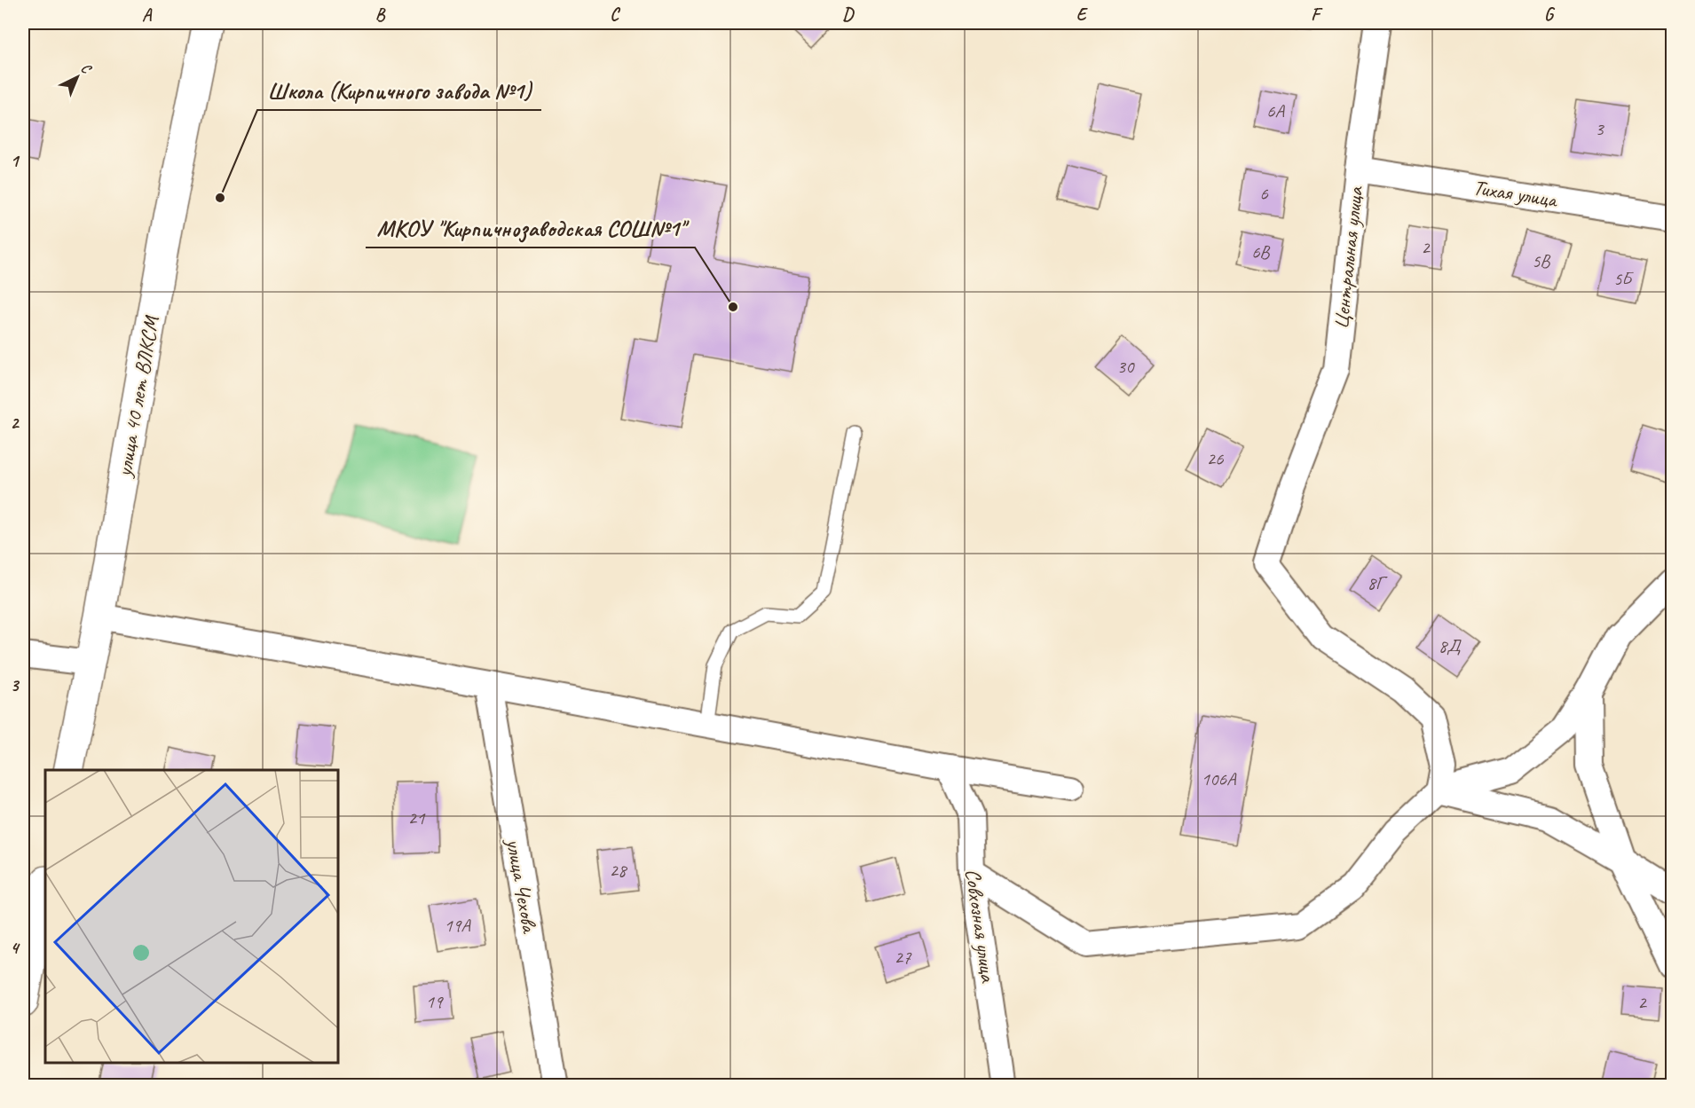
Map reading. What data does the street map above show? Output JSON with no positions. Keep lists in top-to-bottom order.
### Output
{
  "streets": {
    "street": [
      "Тихая улица",
      "Центральная улица",
      "улица 40 лет ВЛКСМ",
      "улица Чехова",
      "Совхозная улица"
    ]
  },
  "crossings": [
    ["Тихая улица", "Центральная улица"]
  ],
  "places": ["Школа (Кирпичного завода №1)", "МКОУ \"Кирпичнозаводская СОШ№1\""],
  "house_numbers": [
    "6А",
    "3",
    "6",
    "2",
    "6В",
    "5В",
    "5Б",
    "30",
    "26",
    "8Г",
    "8Д",
    "106А",
    "21",
    "28",
    "19А",
    "27",
    "19",
    "2"
  ],
  "north": "top right",
  "grid": {
    "columns": [
      "A",
      "B",
      "C",
      "D",
      "E",
      "F",
      "G"
    ],
    "rows": [
      "1",
      "2",
      "3",
      "4"
    ]
  }
}
